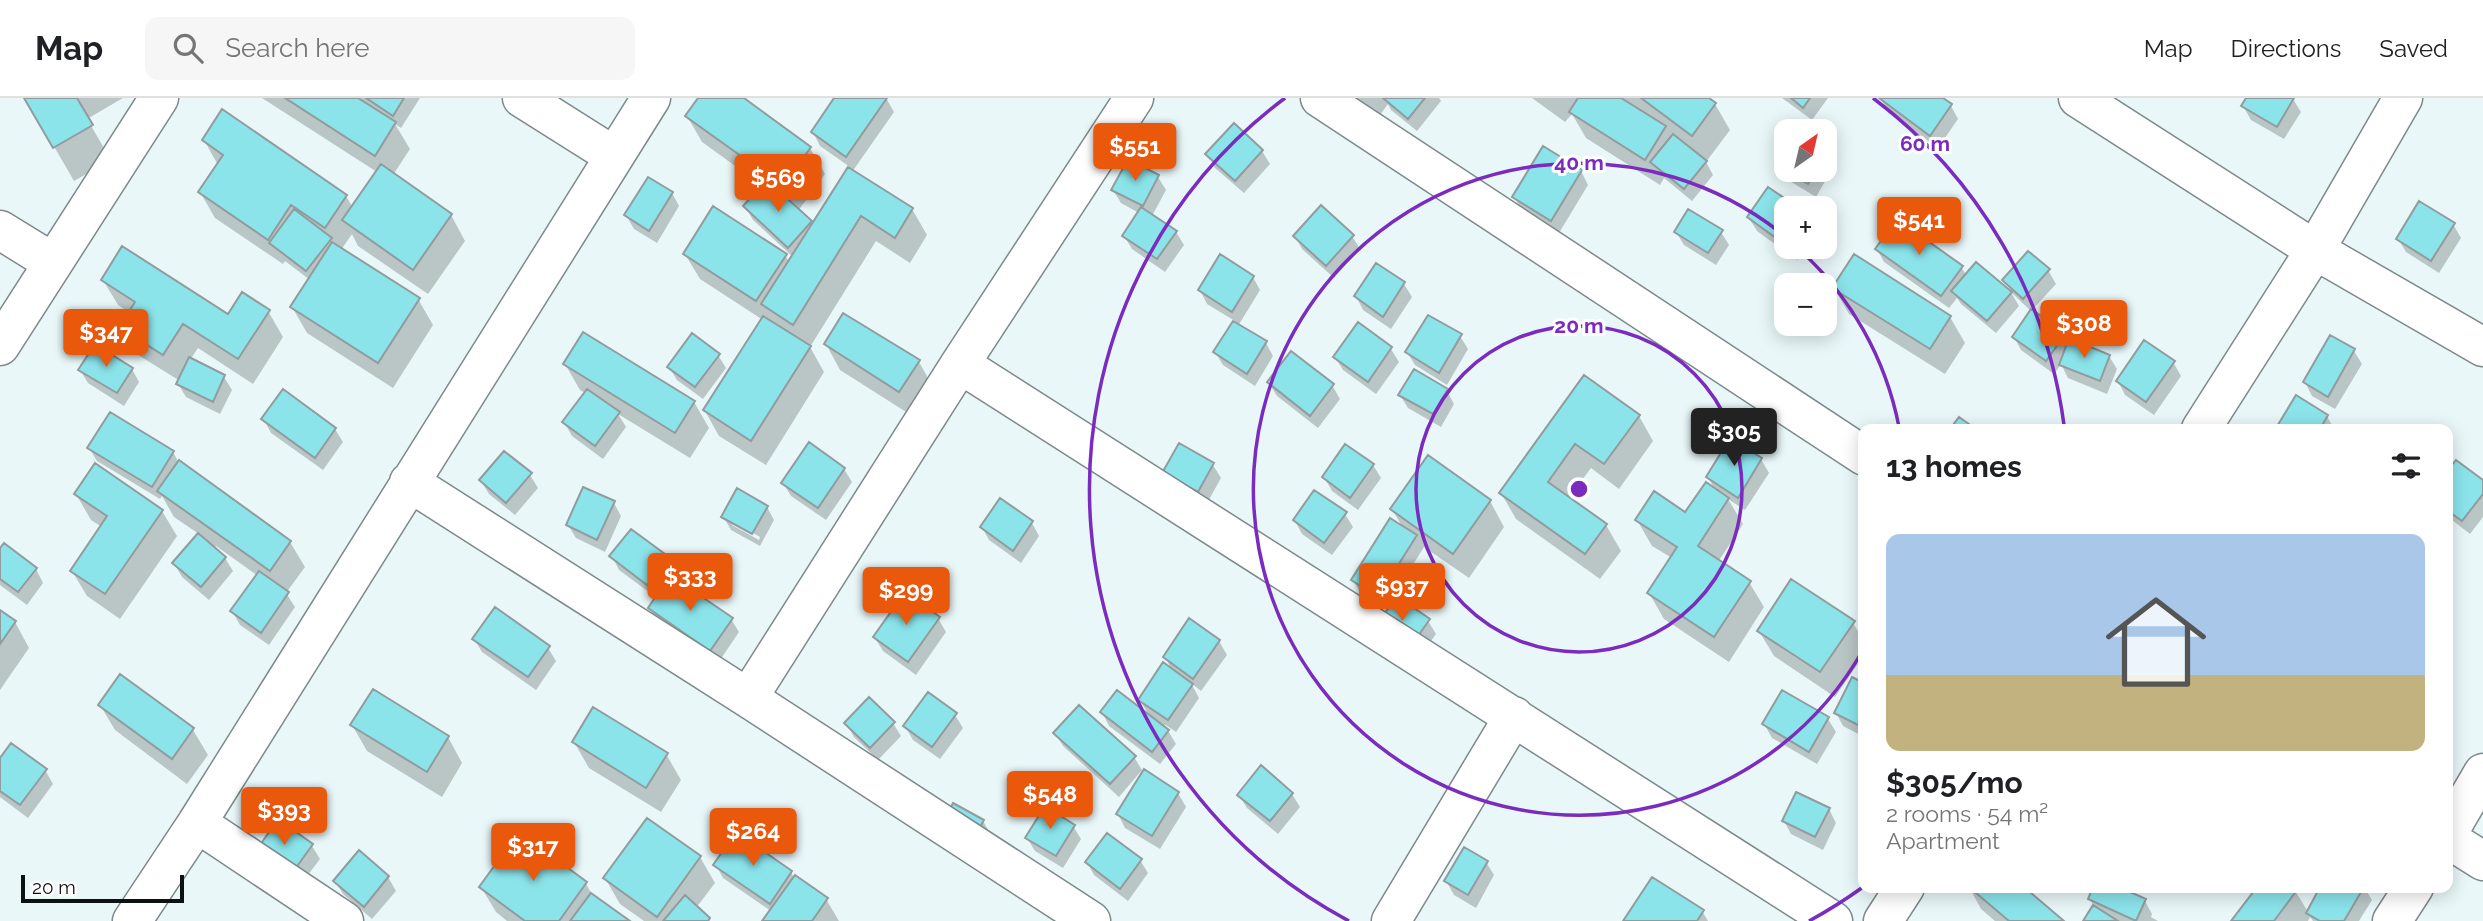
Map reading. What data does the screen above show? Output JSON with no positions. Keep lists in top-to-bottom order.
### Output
{
  "scale_bar": "20 m",
  "north": "top right",
  "page": {
    "header": "Map",
    "search": "Search here",
    "nav": ["Map", "Directions", "Saved"],
    "map_buttons": ["+", "−"],
    "price": [
      "$551",
      "$569",
      "$541",
      "$308",
      "$347",
      "$305",
      "$333",
      "$937",
      "$299",
      "$548",
      "$393",
      "$264",
      "$317"
    ],
    "heading": "13 homes",
    "list": [
      {
        "name": "$305/mo",
        "note": "2 rooms · 54 m² · Apartment"
      }
    ],
    "scale": "20 m"
  },
  "rings": ["60 m", "40 m", "20 m"]
}
